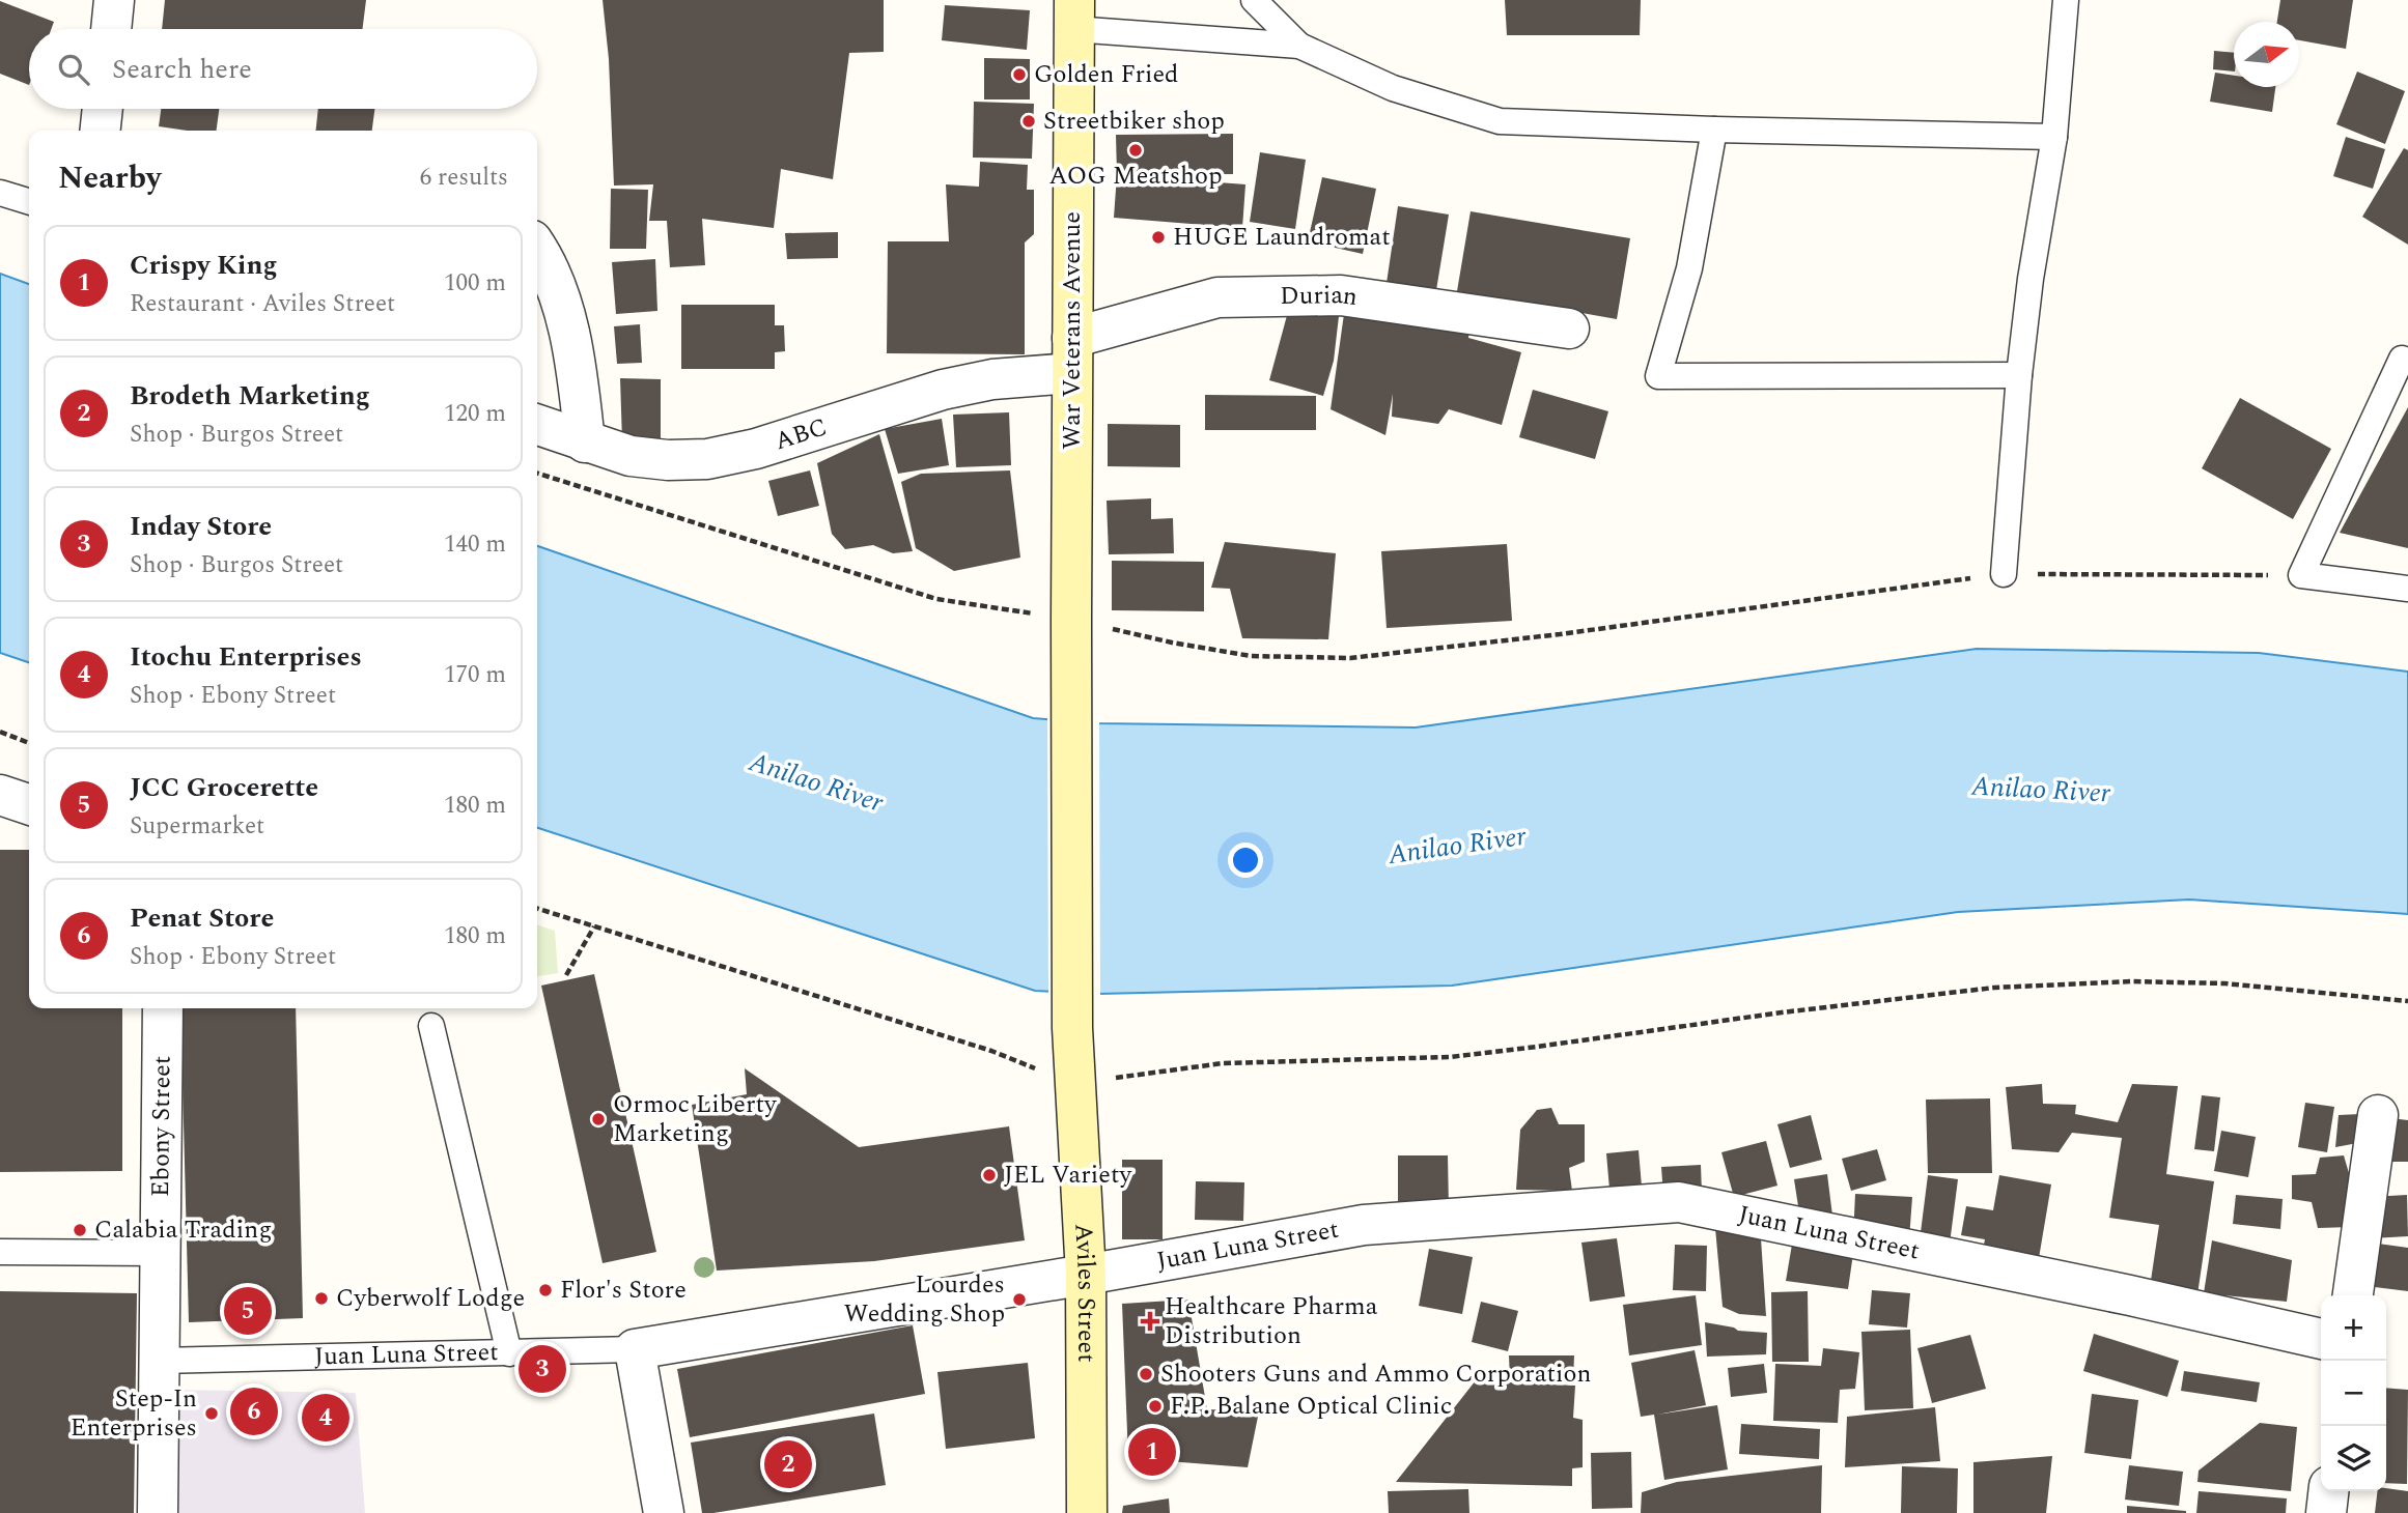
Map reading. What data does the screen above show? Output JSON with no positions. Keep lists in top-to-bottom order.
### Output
{
  "streets": {
    "main road": ["War Veterans Avenue", "Aviles Street"],
    "street": [
      "Durian",
      "ABC",
      "Ebony Street",
      "Juan Luna Street"
    ]
  },
  "crossings": [
    ["Durian", "War Veterans Avenue"],
    ["Durian", "ABC"],
    ["War Veterans Avenue", "ABC"],
    ["War Veterans Avenue", "Aviles Street"],
    ["Ebony Street", "Juan Luna Street"],
    ["Juan Luna Street", "Aviles Street"]
  ],
  "water": ["Anilao River"],
  "places": {
    "other": [
      "Golden Fried",
      "Streetbiker shop",
      "AOG Meatshop",
      "HUGE Laundromat",
      "Ormoc Liberty Marketing",
      "JEL Variety",
      "Calabia Trading",
      "Flor's Store",
      "Cyberwolf Lodge",
      "Lourdes Wedding Shop",
      "Shooters Guns and Ammo Corporation",
      "F.P. Balane Optical Clinic",
      "Step-In Enterprises"
    ],
    "health": ["Healthcare Pharma Distribution"]
  },
  "north": "right",
  "page": {
    "search": "Search here",
    "heading": ["Nearby", "6 results"],
    "list": [
      {
        "mark": "1",
        "name": "Crispy King",
        "note": "Restaurant · Aviles Street",
        "value": "100 m"
      },
      {
        "mark": "2",
        "name": "Brodeth Marketing",
        "note": "Shop · Burgos Street",
        "value": "120 m"
      },
      {
        "mark": "3",
        "name": "Inday Store",
        "note": "Shop · Burgos Street",
        "value": "140 m"
      },
      {
        "mark": "4",
        "name": "Itochu Enterprises",
        "note": "Shop · Ebony Street",
        "value": "170 m"
      },
      {
        "mark": "5",
        "name": "JCC Grocerette",
        "note": "Supermarket",
        "value": "180 m"
      },
      {
        "mark": "6",
        "name": "Penat Store",
        "note": "Shop · Ebony Street",
        "value": "180 m"
      }
    ],
    "pins": [
      "5",
      "3",
      "6",
      "4",
      "1",
      "2"
    ],
    "map_buttons": ["+", "−"]
  }
}
